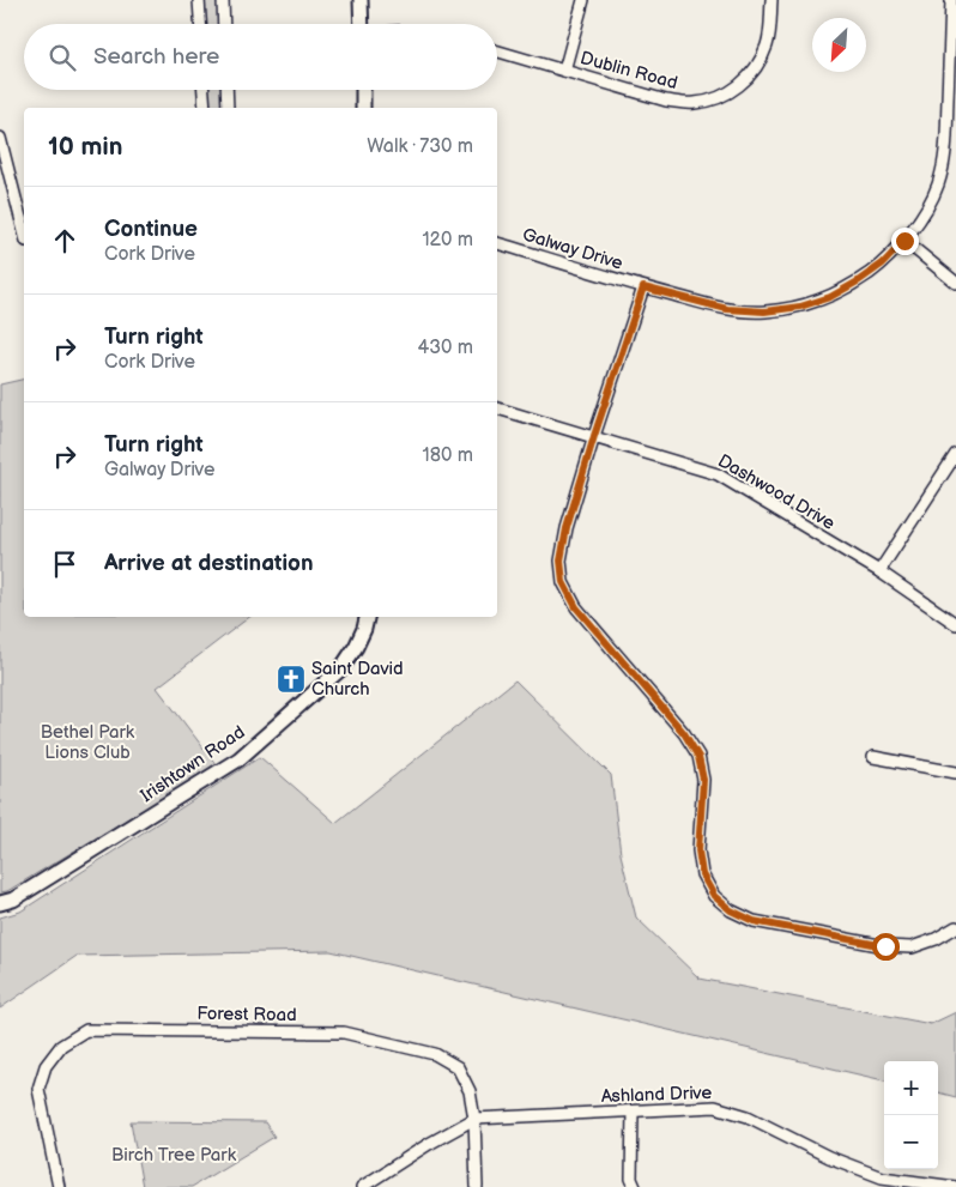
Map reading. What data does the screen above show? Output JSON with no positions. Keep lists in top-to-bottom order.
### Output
{
  "streets": {
    "street": [
      "Dublin Road",
      "Galway Drive",
      "Dashwood Drive",
      "Irishtown Road",
      "Forest Road",
      "Ashland Drive"
    ]
  },
  "crossings": [
    ["Forest Road", "Ashland Drive"]
  ],
  "parks": ["Bethel Park Lions Club", "Birch Tree Park"],
  "places": {
    "church": ["Saint David Church"]
  },
  "north": "bottom left",
  "page": {
    "search": "Search here",
    "heading": ["10 min", "Walk · 730 m"],
    "list": [
      ["Continue", "Cork Drive", "120 m"],
      ["Turn right", "Cork Drive", "430 m"],
      ["Turn right", "Galway Drive", "180 m"],
      "Arrive at destination"
    ],
    "map_buttons": ["+", "−"]
  }
}
